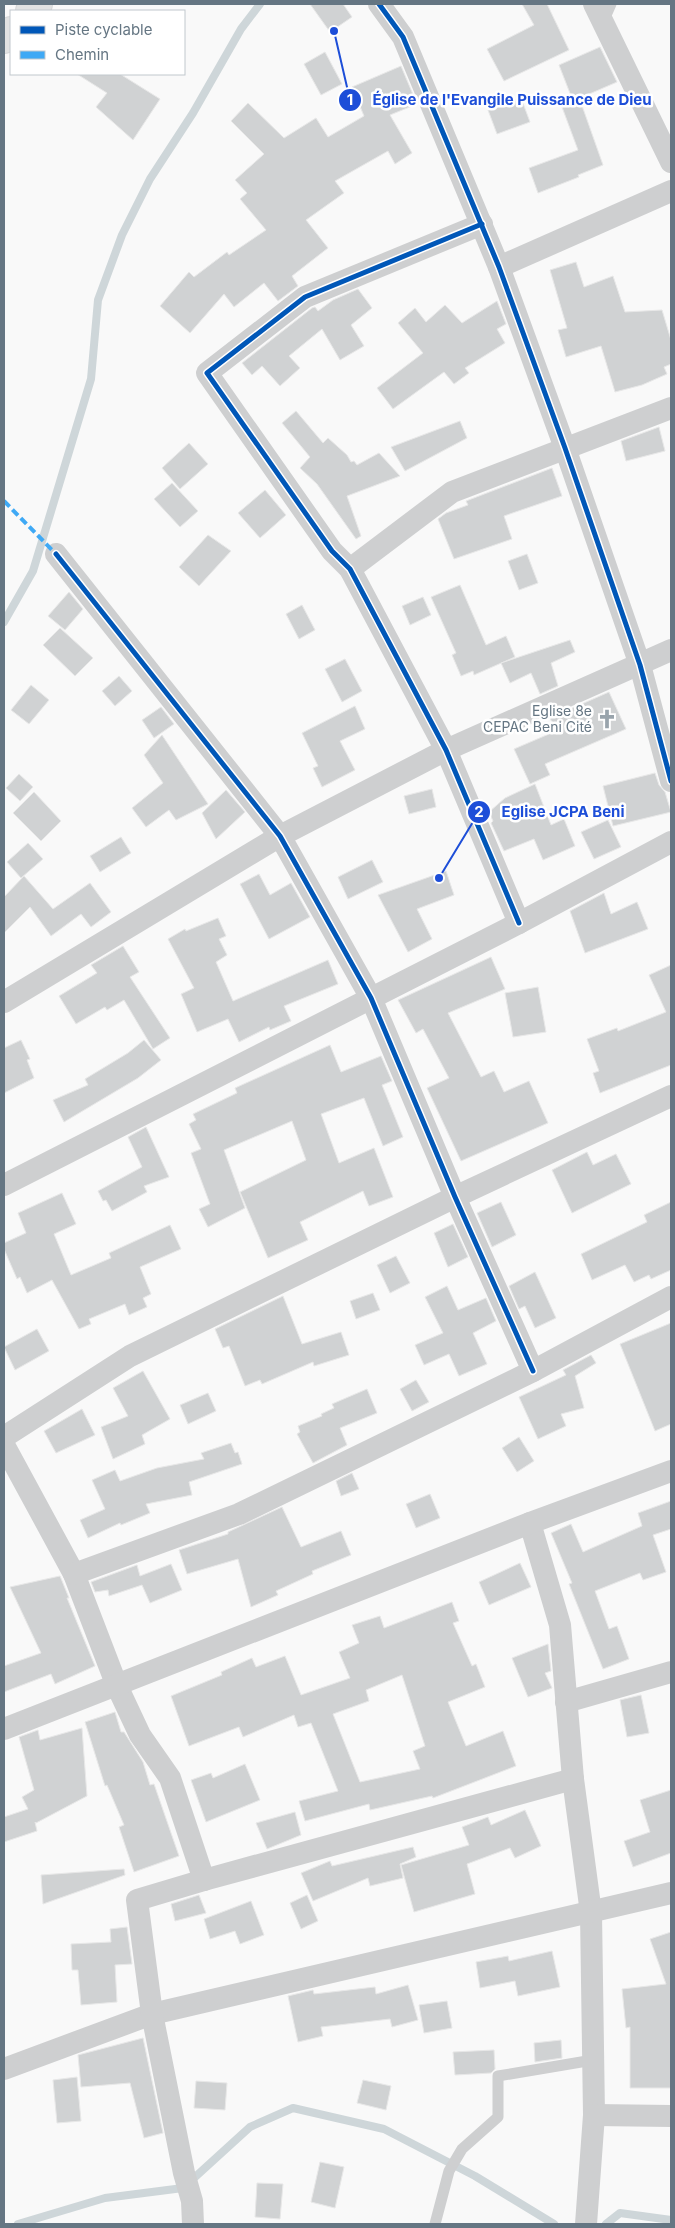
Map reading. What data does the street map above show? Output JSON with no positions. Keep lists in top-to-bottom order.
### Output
{
  "places": {
    "other": ["Église de l'Evangile Puissance de Dieu", "Eglise JCPA Beni"],
    "church": ["Eglise 8e CEPAC Beni Cité"]
  },
  "legend": ["Piste cyclable", "Chemin"]
}
